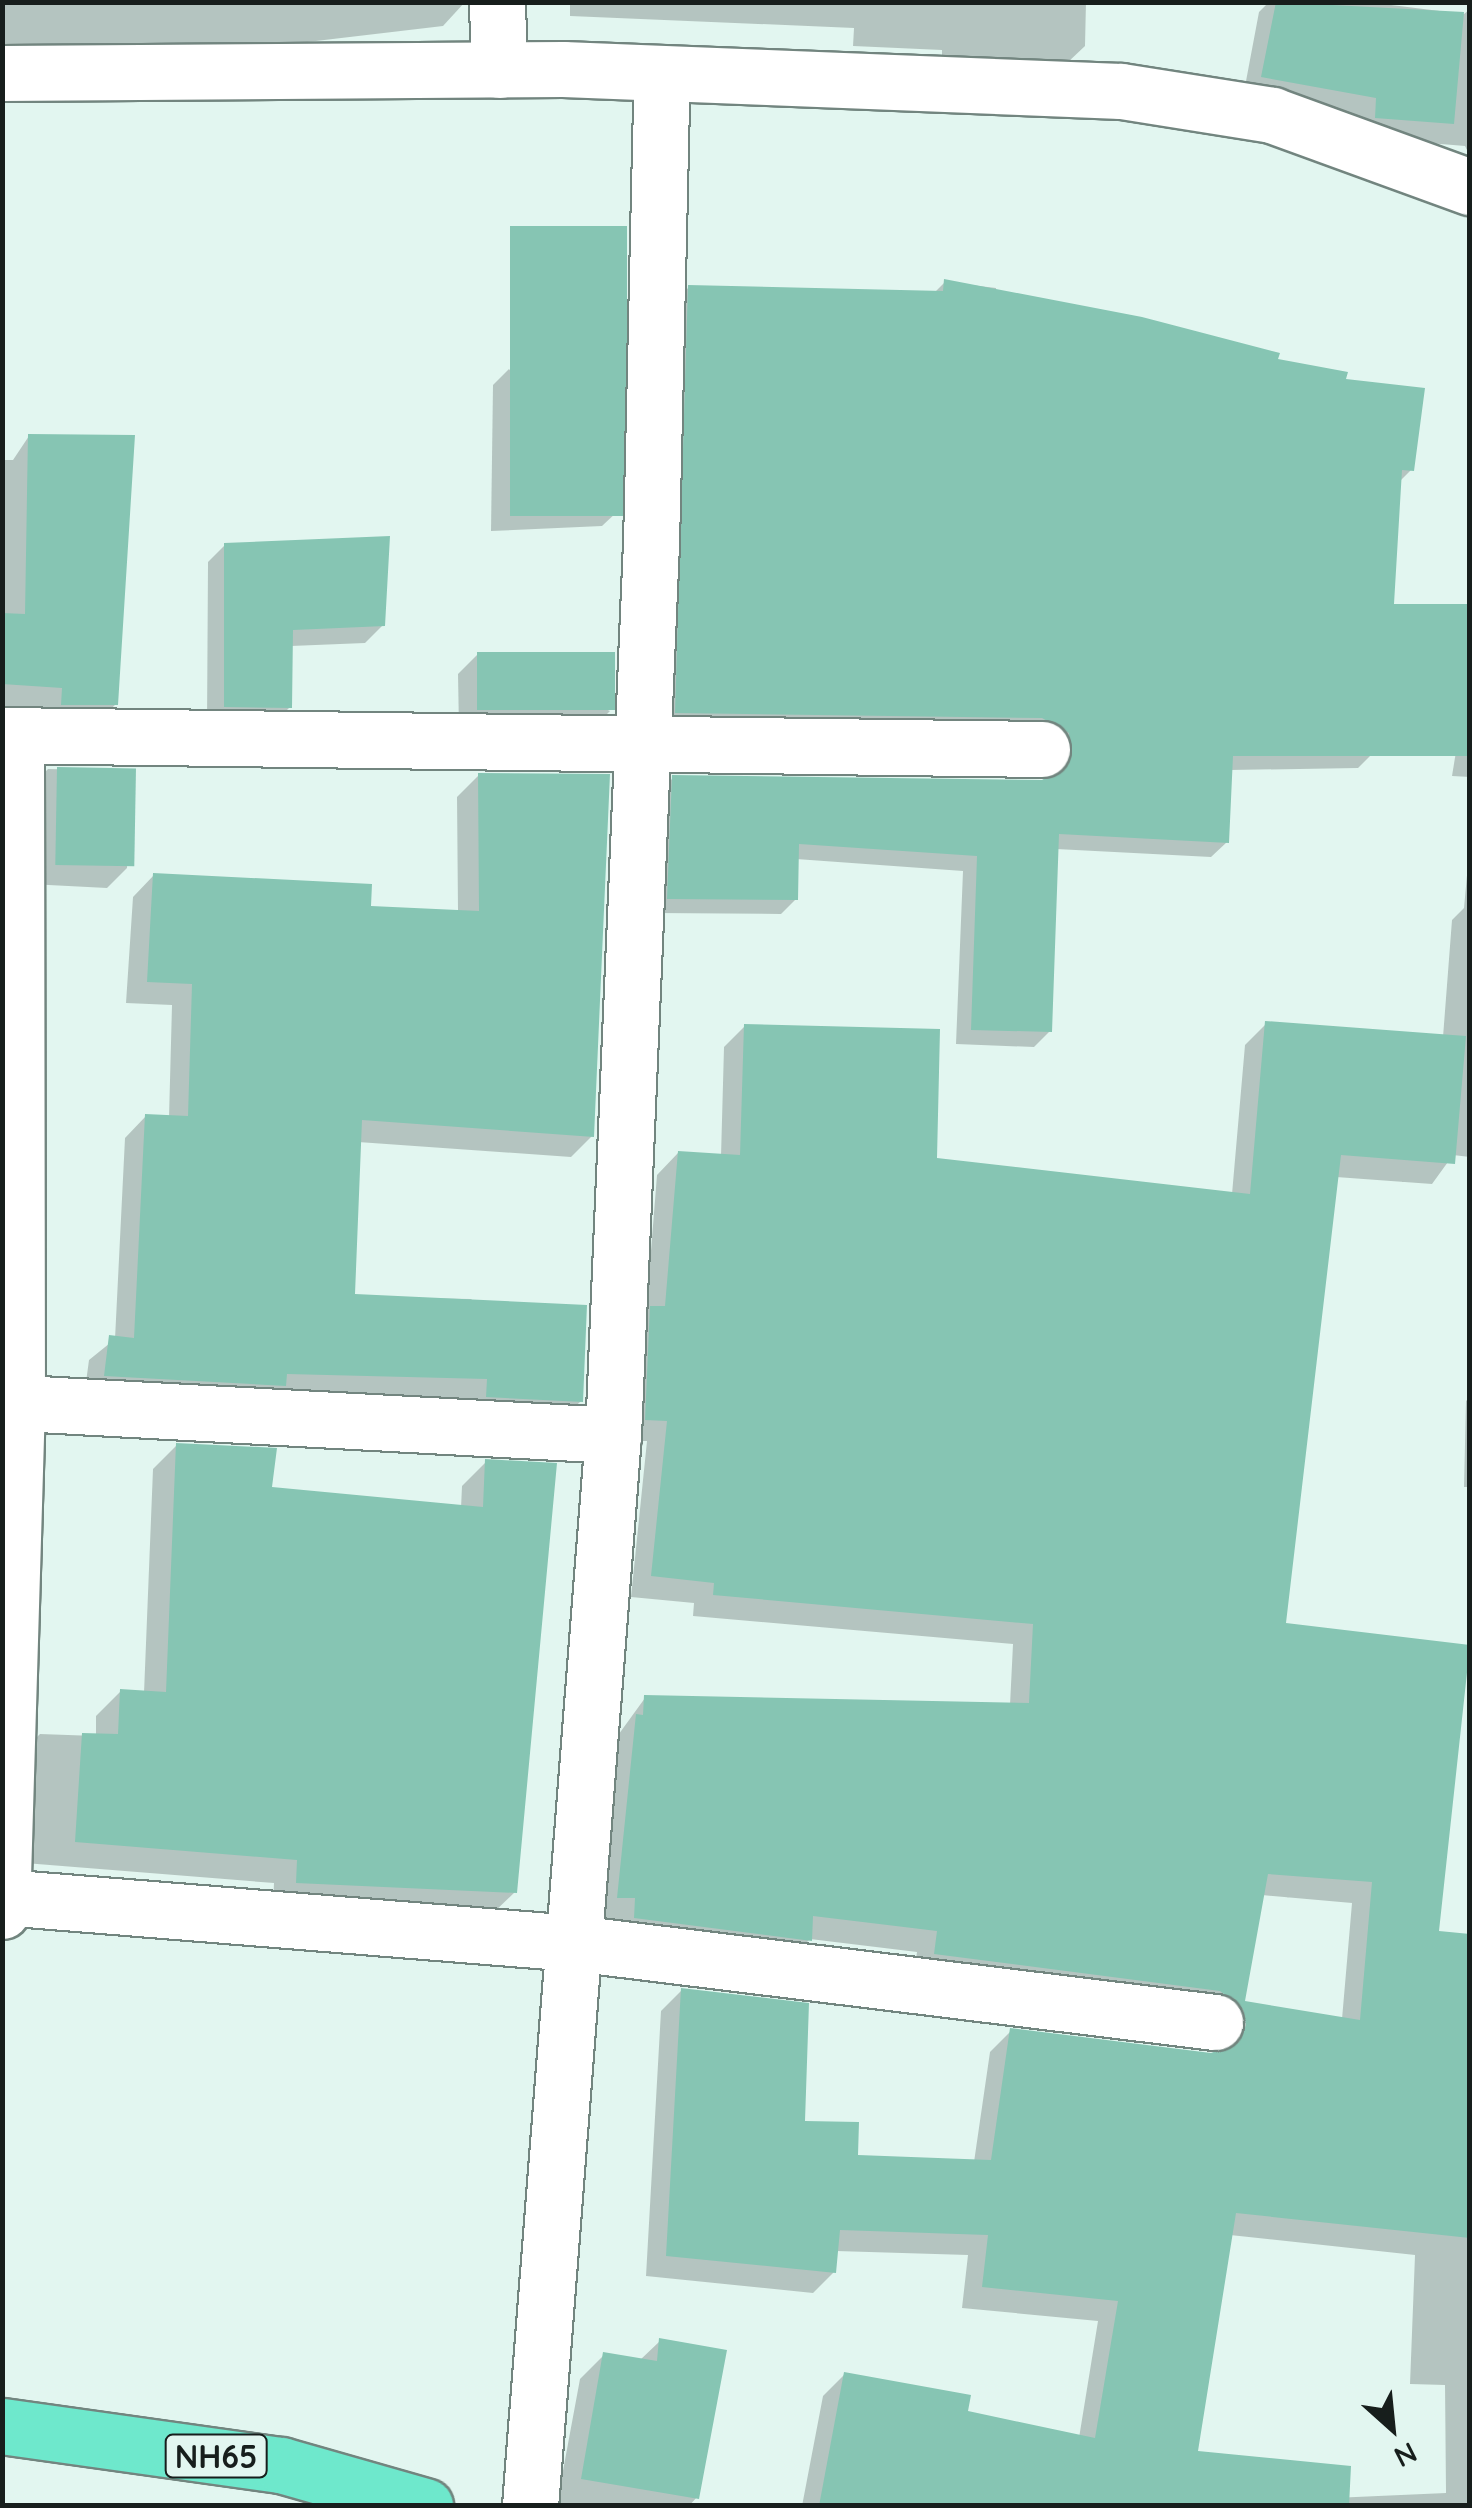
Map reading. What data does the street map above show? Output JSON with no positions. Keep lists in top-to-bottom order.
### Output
{
  "streets": {
    "highway": ["NH65"]
  },
  "north": "bottom right"
}
